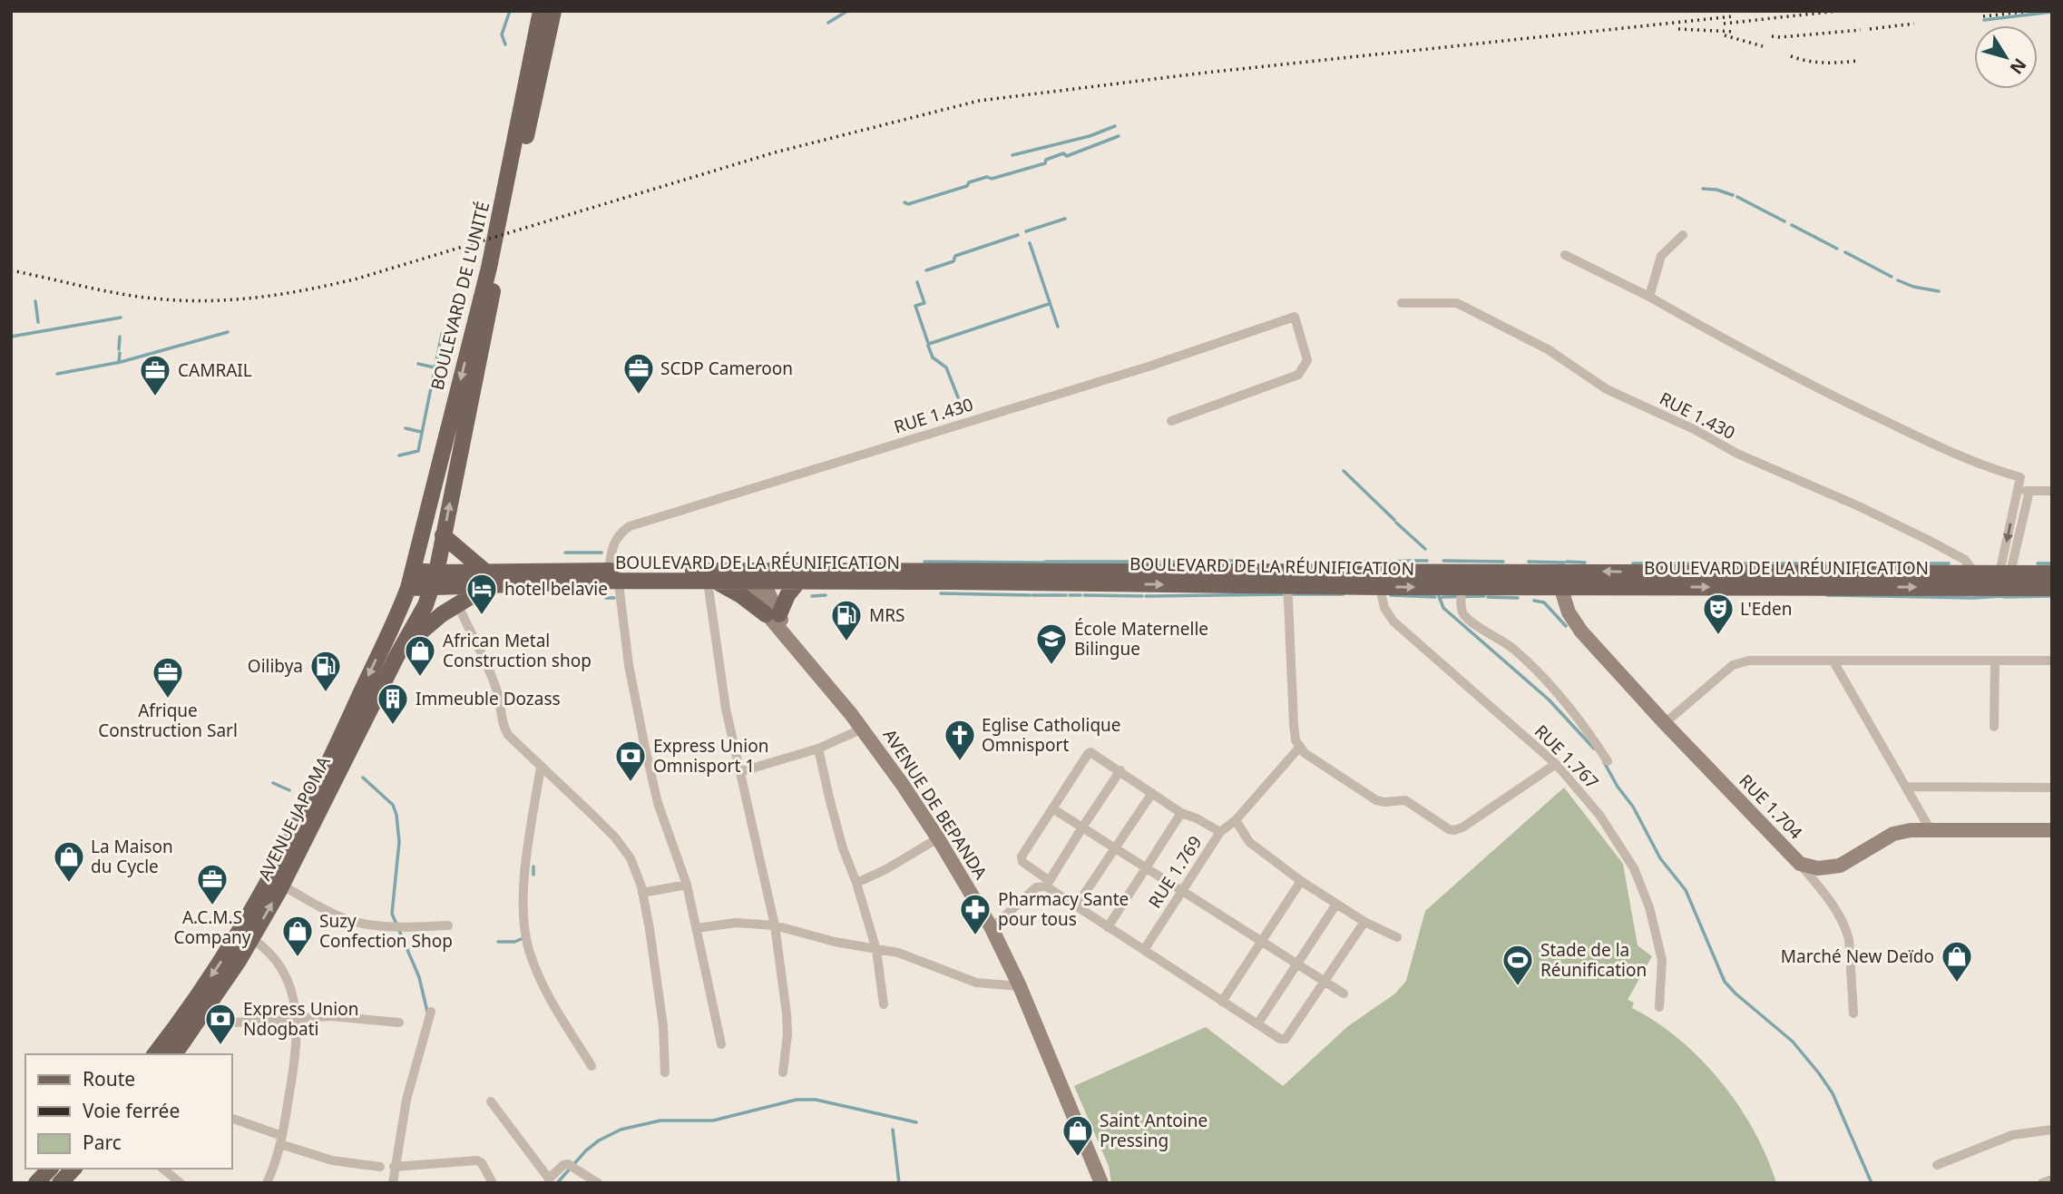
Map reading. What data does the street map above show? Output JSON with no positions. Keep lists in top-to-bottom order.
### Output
{
  "streets": {
    "main road": [
      "BOULEVARD DE L'UNITÉ",
      "BOULEVARD DE LA RÉUNIFICATION",
      "AVENUE DE BEPANDA",
      "RUE 1.704",
      "AVENUE JAPOMA"
    ],
    "street": ["RUE 1.430", "RUE 1.767", "RUE 1.769"]
  },
  "crossings": [
    ["BOULEVARD DE L'UNITÉ", "BOULEVARD DE LA RÉUNIFICATION"],
    ["BOULEVARD DE L'UNITÉ", "AVENUE JAPOMA"],
    ["RUE 1.430", "BOULEVARD DE LA RÉUNIFICATION"],
    ["BOULEVARD DE LA RÉUNIFICATION", "RUE 1.767"],
    ["BOULEVARD DE LA RÉUNIFICATION", "AVENUE DE BEPANDA"],
    ["BOULEVARD DE LA RÉUNIFICATION", "RUE 1.704"],
    ["BOULEVARD DE LA RÉUNIFICATION", "AVENUE JAPOMA"]
  ],
  "places": {
    "office": [
      "SCDP Cameroon",
      "CAMRAIL",
      "Afrique Construction Sarl",
      "A.C.M.S Company"
    ],
    "hotel": ["hotel belavie"],
    "theatre": ["L'Eden"],
    "fuel station": ["MRS", "Oilibya"],
    "school or university": ["École Maternelle Bilingue"],
    "shop": [
      "African Metal Construction shop",
      "La Maison du Cycle",
      "Suzy Confection Shop",
      "Marché New Deïdo",
      "Saint Antoine Pressing"
    ],
    "building": ["Immeuble Dozass"],
    "church": ["Eglise Catholique Omnisport"],
    "bank": ["Express Union Omnisport 1", "Express Union Ndogbati"],
    "pharmacy": ["Pharmacy Sante pour tous"],
    "sports": ["Stade de la Réunification"]
  },
  "legend": ["Route", "Voie ferrée", "Parc"],
  "north": "bottom right"
}
